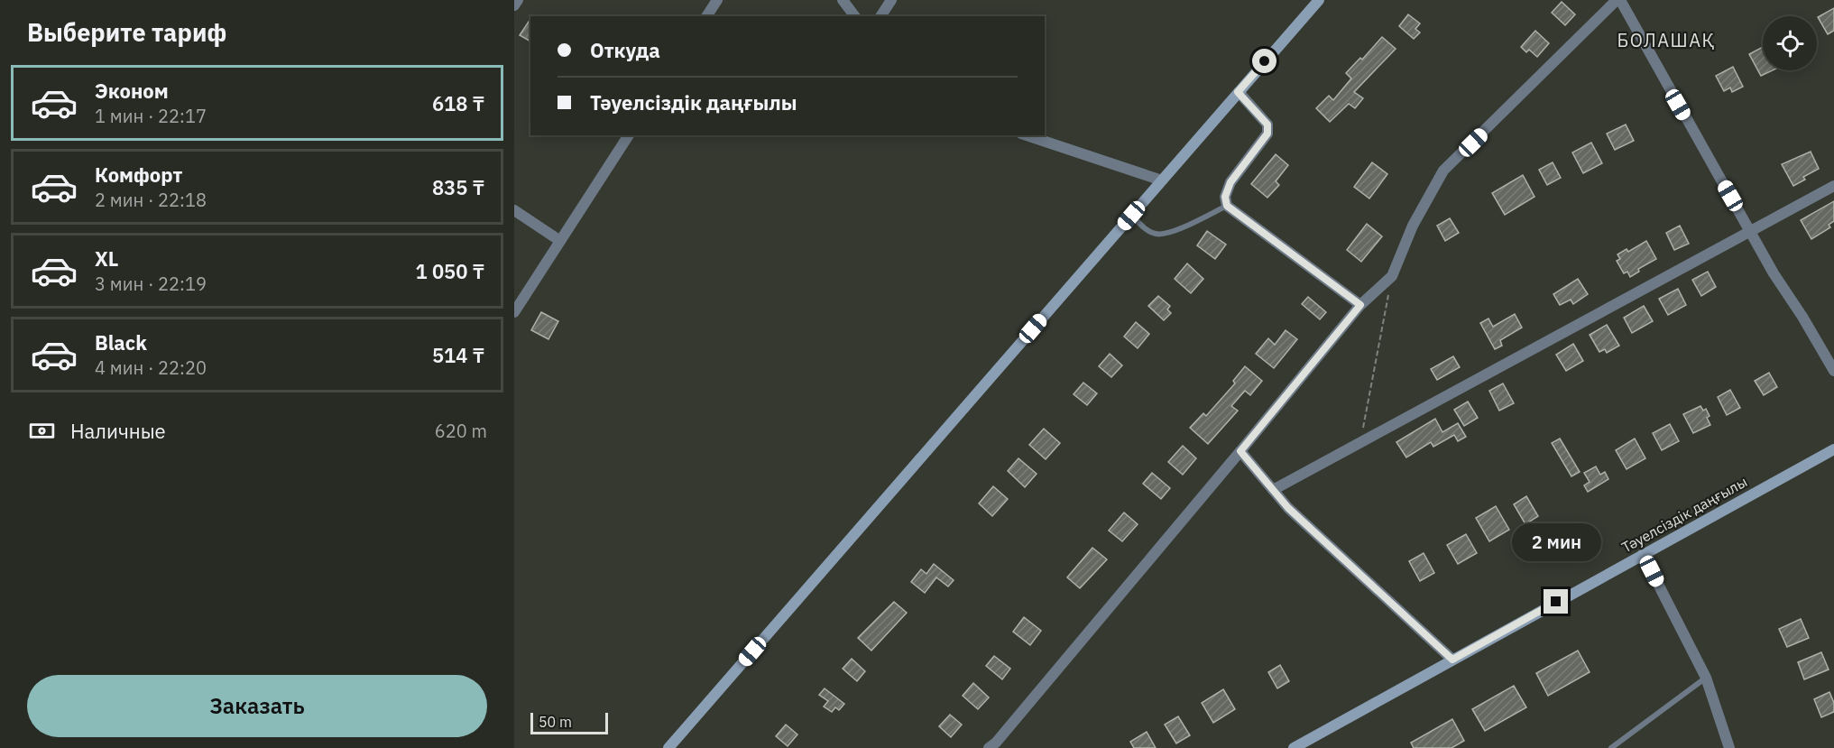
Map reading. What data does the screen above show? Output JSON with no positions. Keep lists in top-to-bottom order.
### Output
{
  "streets": {
    "main road": ["Тәуелсіздік даңғылы"]
  },
  "districts": ["БОЛАШАҚ"],
  "scale_bar": "50 m",
  "page": {
    "heading": "Выберите тариф",
    "banner": ["Откуда", "Тәуелсіздік даңғылы"],
    "list": [
      {
        "name": "Эконом",
        "note": "1 мин · 22:17",
        "value": "618 ₸"
      },
      {
        "name": "Комфорт",
        "note": "2 мин · 22:18",
        "value": "835 ₸"
      },
      {
        "name": "XL",
        "note": "3 мин · 22:19",
        "value": "1 050 ₸"
      },
      {
        "name": "Black",
        "note": "4 мин · 22:20",
        "value": "514 ₸"
      }
    ],
    "pay": ["Наличные", "620 m"],
    "bubble": "2 мин",
    "buttons": "Заказать",
    "scale": "50 m"
  }
}
